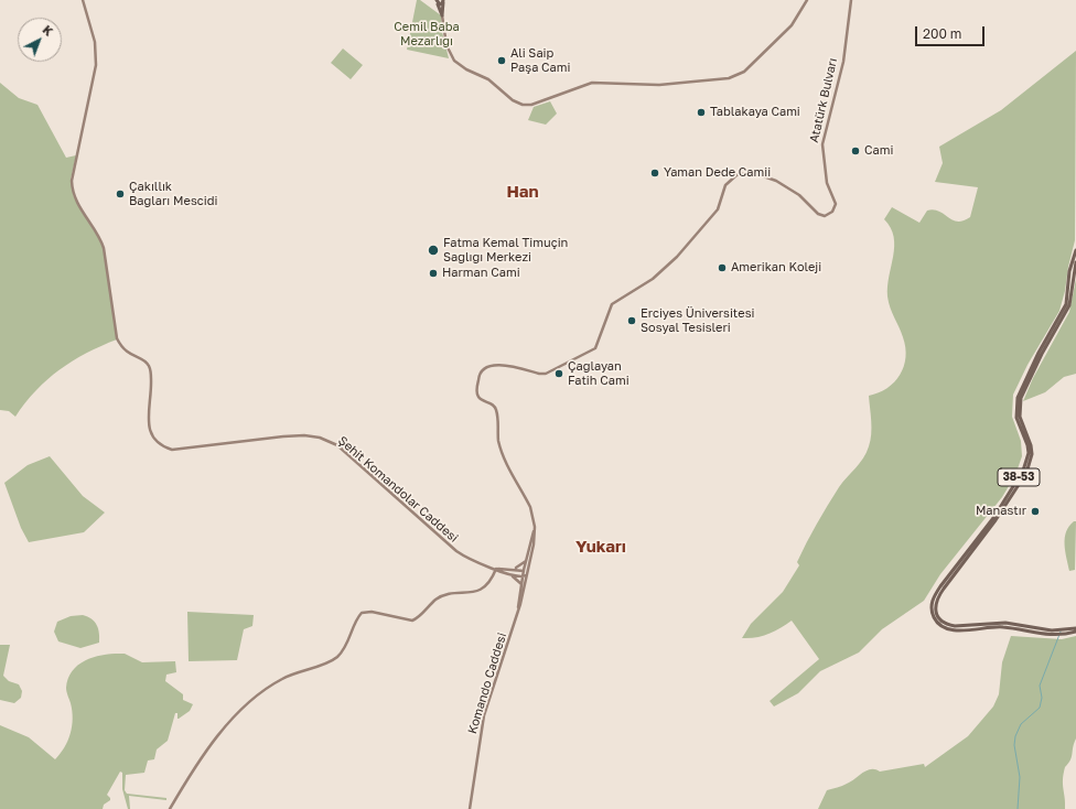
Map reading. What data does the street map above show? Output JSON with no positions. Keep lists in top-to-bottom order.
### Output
{
  "streets": {
    "main road": ["38-53"],
    "street": ["Atatürk Bulvarı", "Şehit Komandolar Caddesi", "Komando Caddesi"]
  },
  "districts": ["Han", "Yukarı"],
  "parks": ["Cemil Baba Mezarlığı"],
  "places": [
    "Ali Saip Paşa Cami",
    "Tablakaya Cami",
    "Cami",
    "Yaman Dede Camii",
    "Çakıllık Bağları Mescidi",
    "Fatma Kemal Timuçin Sağlığı Merkezi",
    "Amerikan Koleji",
    "Harman Cami",
    "Erciyes Üniversitesi Sosyal Tesisleri",
    "Çağlayan Fatih Cami",
    "Manastır"
  ],
  "scale_bar": "200 m",
  "north": "top right"
}
